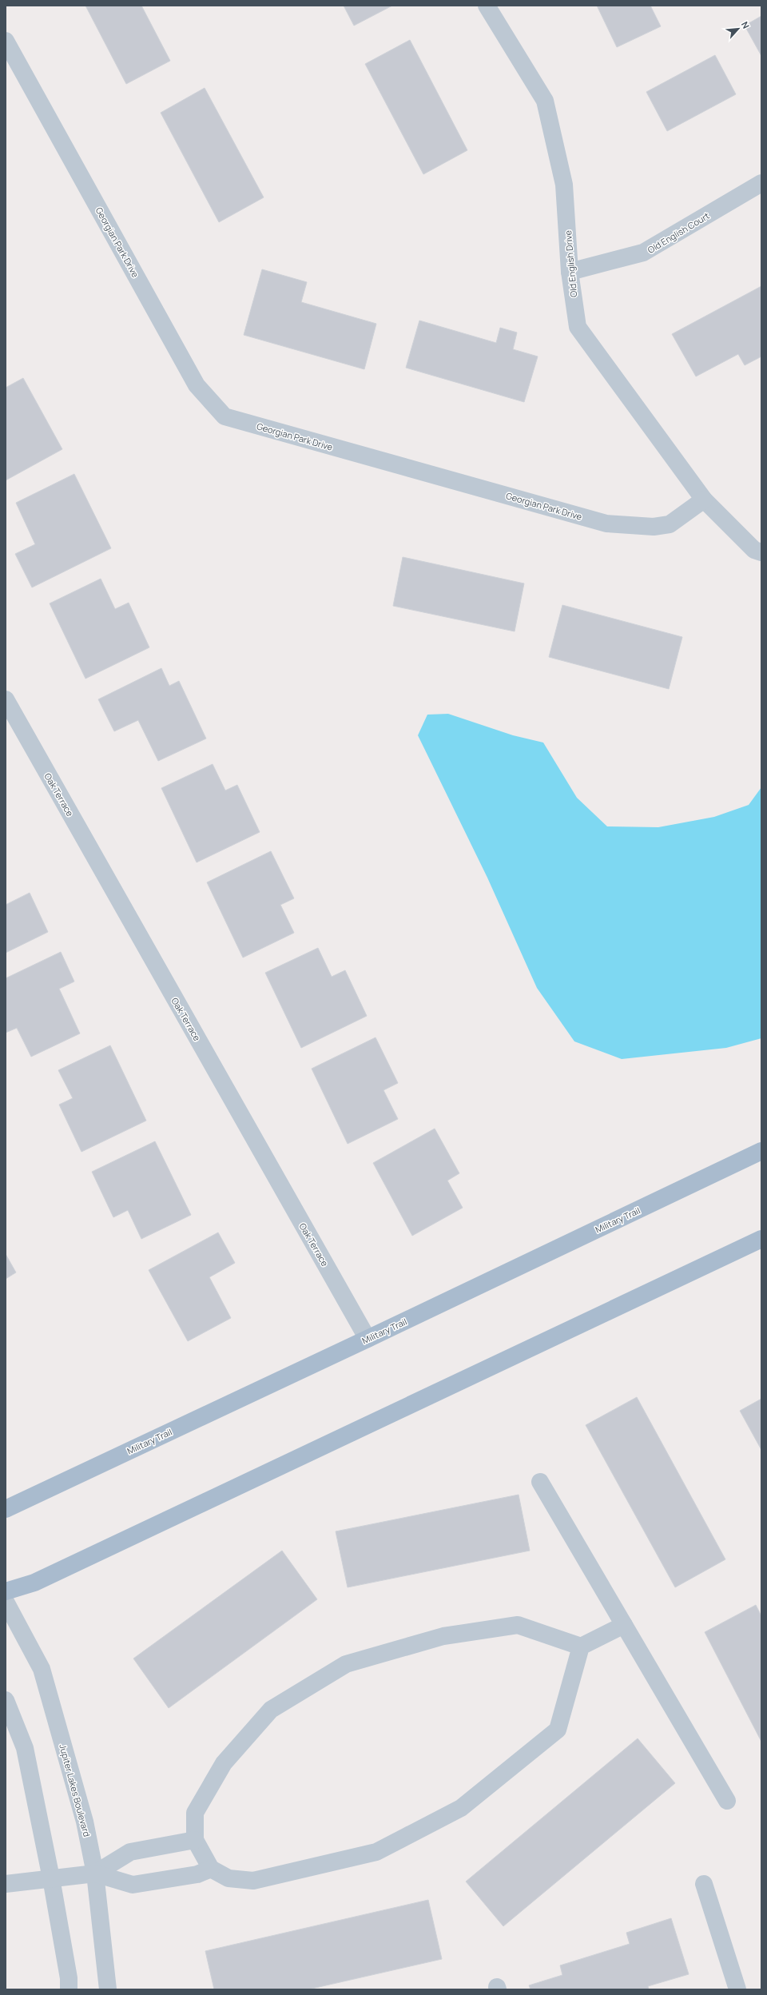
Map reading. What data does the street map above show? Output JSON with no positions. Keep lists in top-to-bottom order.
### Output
{
  "streets": {
    "main road": ["Military Trail"],
    "street": [
      "Old English Court",
      "Georgian Park Drive",
      "Old English Drive",
      "Oak Terrace",
      "Jupiter Lakes Boulevard"
    ]
  },
  "crossings": [
    ["Old English Court", "Old English Drive"],
    ["Georgian Park Drive", "Old English Drive"],
    ["Oak Terrace", "Military Trail"]
  ],
  "north": "top right"
}
